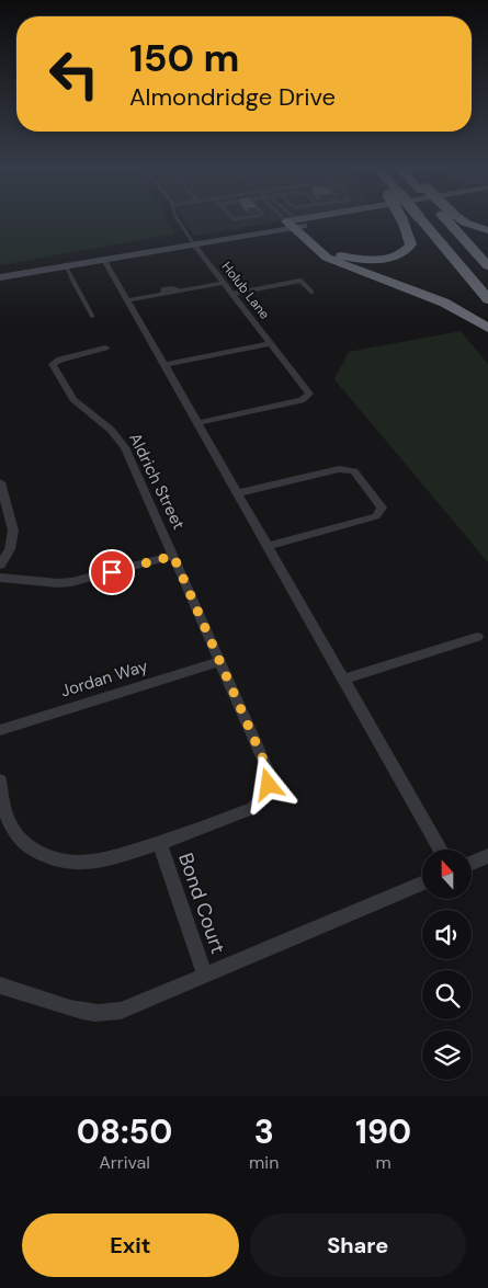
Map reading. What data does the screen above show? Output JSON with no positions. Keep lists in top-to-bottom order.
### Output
{
  "streets": {
    "street": [
      "Holub Lane",
      "Aldrich Street",
      "Jordan Way",
      "Bond Court"
    ]
  },
  "crossings": [
    ["Aldrich Street", "Jordan Way"],
    ["Aldrich Street", "Bond Court"]
  ],
  "north": "top",
  "page": {
    "turn": ["150 m", "Almondridge Drive"],
    "eta": [
      "08:50",
      "Arrival",
      "3",
      "min",
      "190",
      "m"
    ],
    "buttons": ["Exit", "Share"]
  }
}
